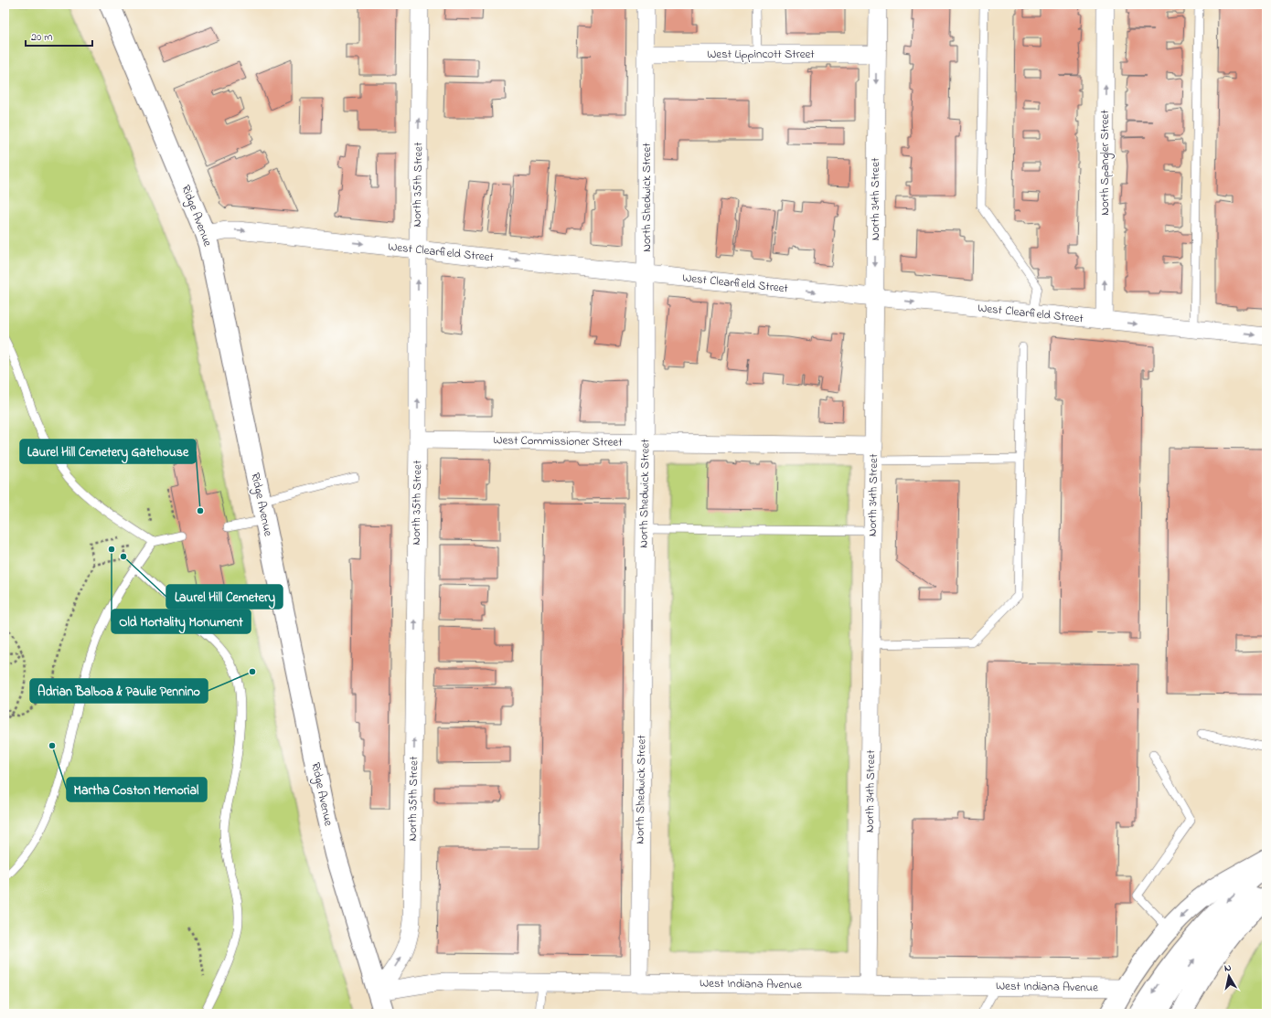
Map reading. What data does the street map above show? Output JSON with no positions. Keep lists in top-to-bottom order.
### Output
{
  "streets": {
    "main road": ["Ridge Avenue"],
    "street": [
      "West Lippincott Street",
      "North Spangler Street",
      "North 35th Street",
      "North Shedwick Street",
      "North 34th Street",
      "West Clearfield Street",
      "West Commissioner Street",
      "West Indiana Avenue"
    ]
  },
  "crossings": [
    ["West Lippincott Street", "North Shedwick Street"],
    ["West Lippincott Street", "North 34th Street"],
    ["North Spangler Street", "West Clearfield Street"],
    ["North 35th Street", "Ridge Avenue"],
    ["North 35th Street", "West Clearfield Street"],
    ["North 35th Street", "West Commissioner Street"],
    ["North 35th Street", "West Indiana Avenue"],
    ["North Shedwick Street", "West Clearfield Street"],
    ["North Shedwick Street", "West Commissioner Street"],
    ["North Shedwick Street", "West Indiana Avenue"],
    ["North 34th Street", "West Clearfield Street"],
    ["North 34th Street", "West Commissioner Street"],
    ["North 34th Street", "West Indiana Avenue"],
    ["Ridge Avenue", "West Clearfield Street"],
    ["Ridge Avenue", "West Indiana Avenue"]
  ],
  "one_way": ["North Spangler Street", "North 35th Street", "West Clearfield Street"],
  "places": [
    "Laurel Hill Cemetery Gatehouse",
    "Old Mortality Monument",
    "Laurel Hill Cemetery",
    "Adrian Balboa & Paulie Pennino",
    "Martha Coston Memorial"
  ],
  "scale_bar": "20 m",
  "north": "top"
}
